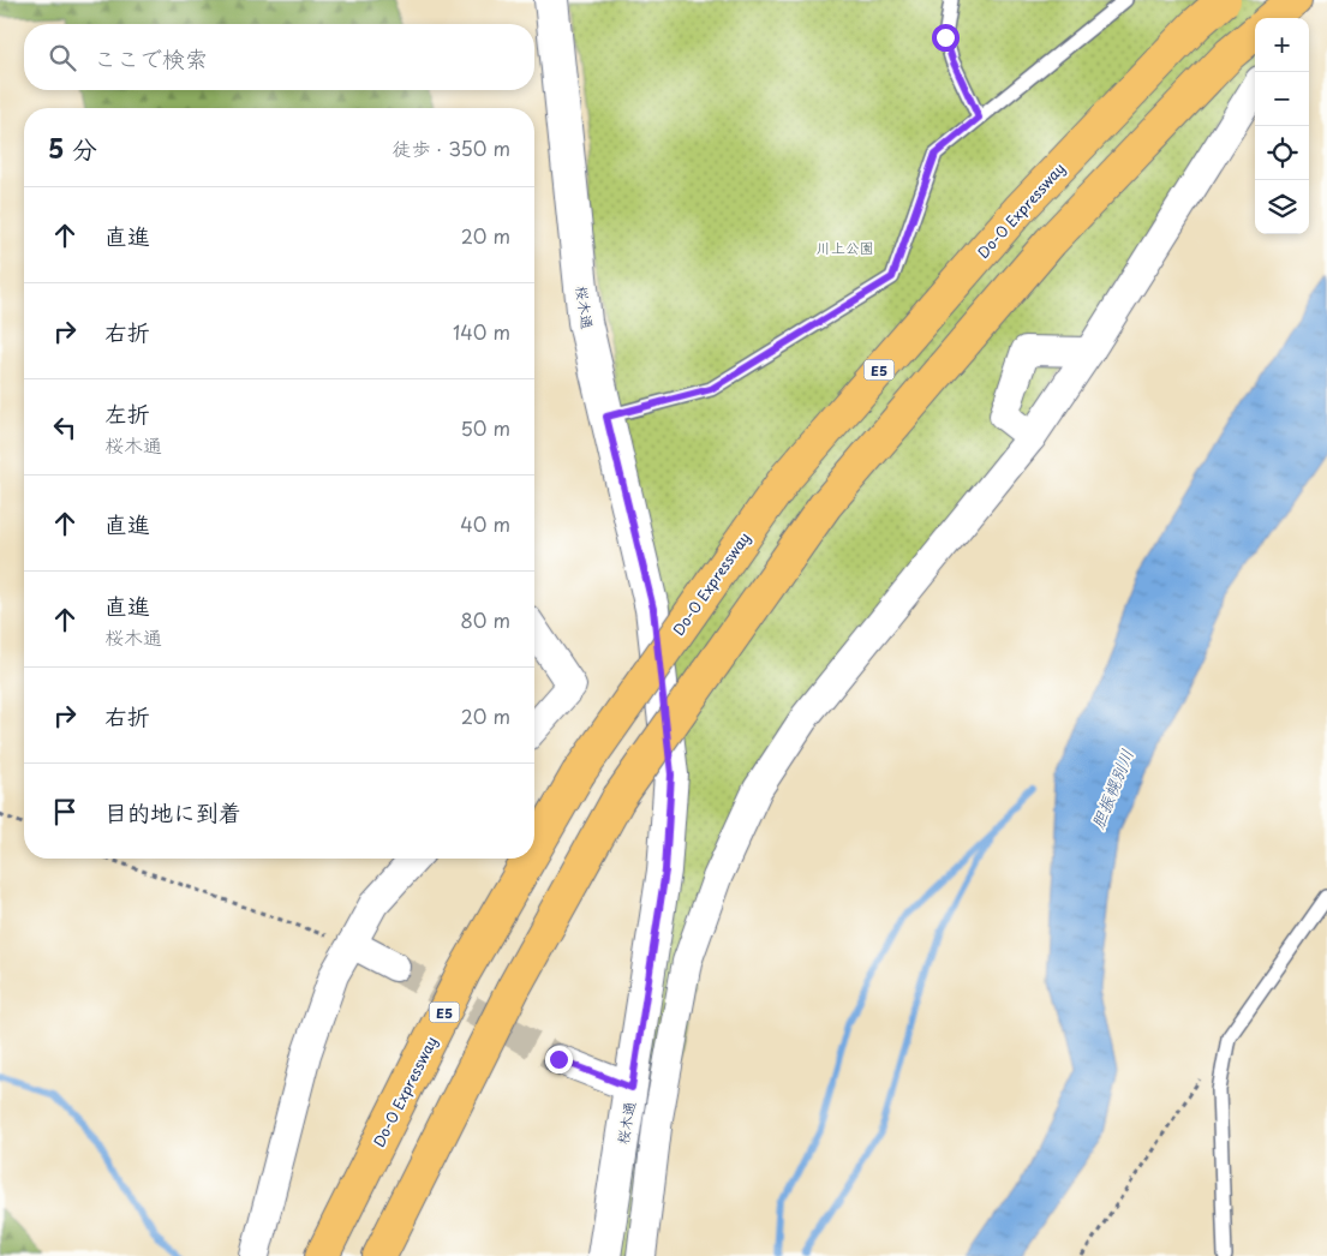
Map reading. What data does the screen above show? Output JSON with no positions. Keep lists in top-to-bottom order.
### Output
{
  "streets": {
    "highway": ["Do-O Expressway", "E5"],
    "street": ["桜木通"]
  },
  "water": ["胆振幌別川"],
  "parks": ["川上公園"],
  "page": {
    "map_buttons": ["+", "−"],
    "search": "ここで検索",
    "heading": ["5 分", "徒歩 · 350 m"],
    "list": [
      ["直進", "20 m"],
      ["右折", "140 m"],
      ["左折", "桜木通", "50 m"],
      ["直進", "40 m"],
      ["直進", "桜木通", "80 m"],
      ["右折", "20 m"],
      "目的地に到着"
    ]
  }
}
